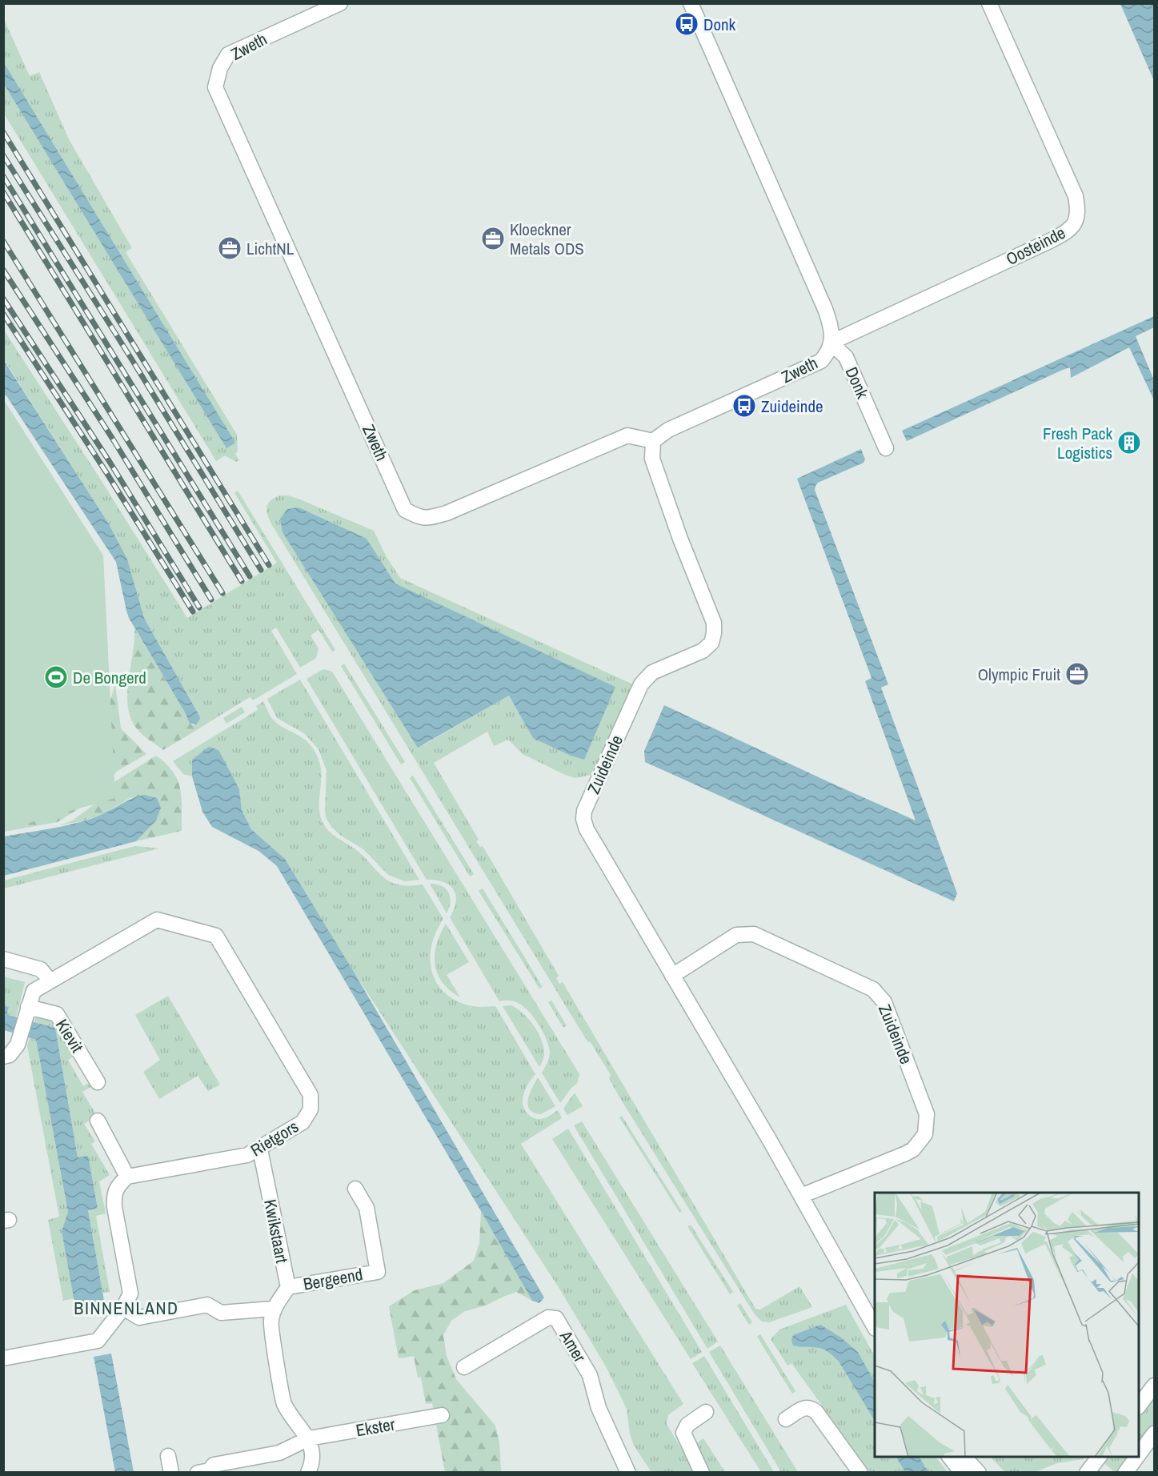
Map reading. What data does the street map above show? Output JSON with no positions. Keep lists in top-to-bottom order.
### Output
{
  "streets": {
    "street": [
      "Zweth",
      "Oosteinde",
      "Donk",
      "Zuideinde",
      "Kievit",
      "Rietgors",
      "Kwikstaart",
      "Bergeend",
      "Amer",
      "Ekster"
    ]
  },
  "crossings": [
    ["Zweth", "Oosteinde"],
    ["Zweth", "Donk"],
    ["Zweth", "Zuideinde"],
    ["Oosteinde", "Donk"],
    ["Kievit", "Rietgors"],
    ["Rietgors", "Kwikstaart"],
    ["Kwikstaart", "Bergeend"]
  ],
  "districts": ["BINNENLAND"],
  "places": {
    "bus stop": ["Donk", "Zuideinde"],
    "office": ["Kloeckner Metals ODS", "LichtNL", "Olympic Fruit"],
    "building": ["Fresh Pack Logistics"],
    "sports": ["De Bongerd"]
  }
}
